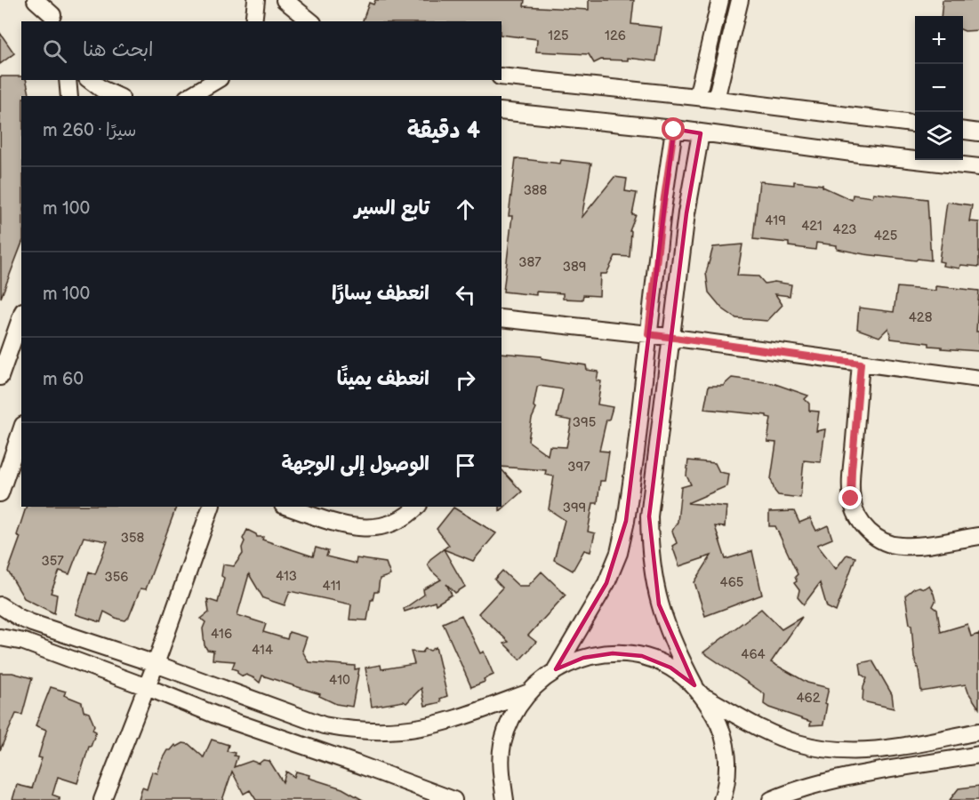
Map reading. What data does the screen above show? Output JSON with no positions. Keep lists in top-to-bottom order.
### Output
{
  "house_numbers": [
    "125",
    "126",
    "388",
    "419",
    "421",
    "423",
    "425",
    "387",
    "389",
    "428",
    "395",
    "397",
    "399",
    "358",
    "357",
    "413",
    "356",
    "465",
    "411",
    "416",
    "414",
    "464",
    "410",
    "462"
  ],
  "page": {
    "map_buttons": ["+", "−"],
    "search": "ابحث هنا",
    "heading": ["4 دقيقة", "سيرًا · 260 m"],
    "list": [
      ["تابع السير", "100 m"],
      ["انعطف يسارًا", "100 m"],
      ["انعطف يمينًا", "60 m"],
      "الوصول إلى الوجهة"
    ]
  }
}
